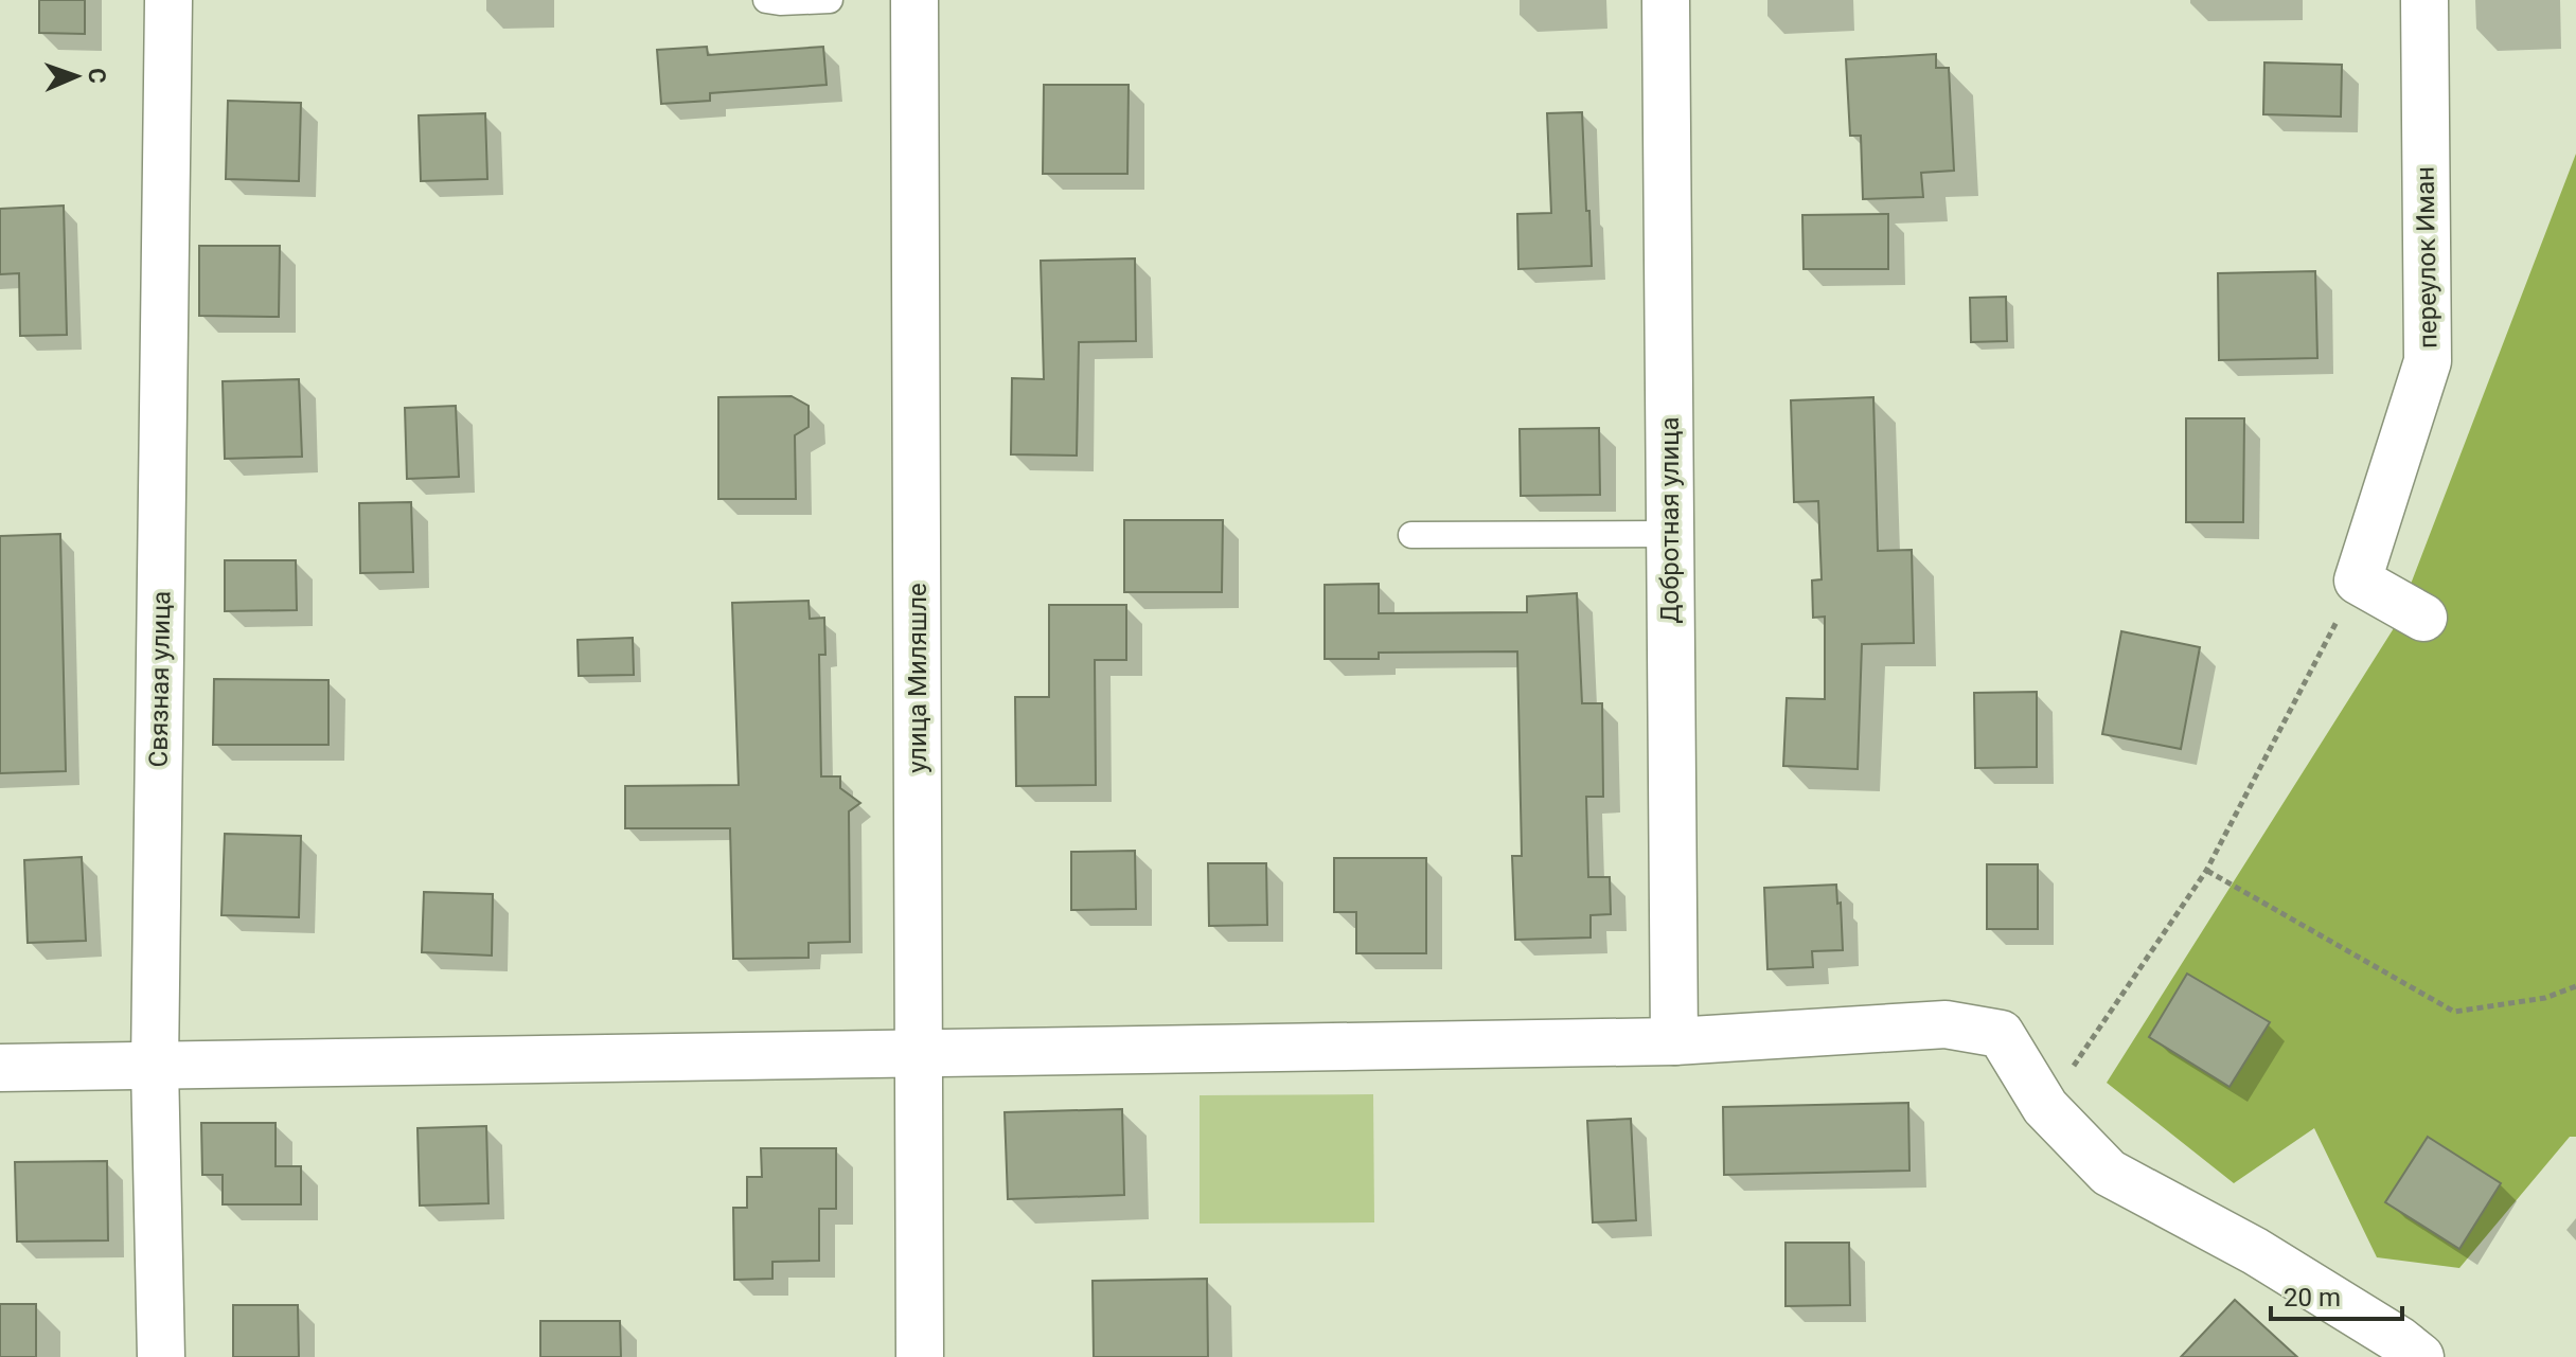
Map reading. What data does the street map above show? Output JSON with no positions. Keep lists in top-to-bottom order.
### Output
{
  "streets": {
    "street": [
      "переулок Иман",
      "Добротная улица",
      "улица Миляшле",
      "Связная улица"
    ]
  },
  "scale_bar": "20 m",
  "north": "right"
}
